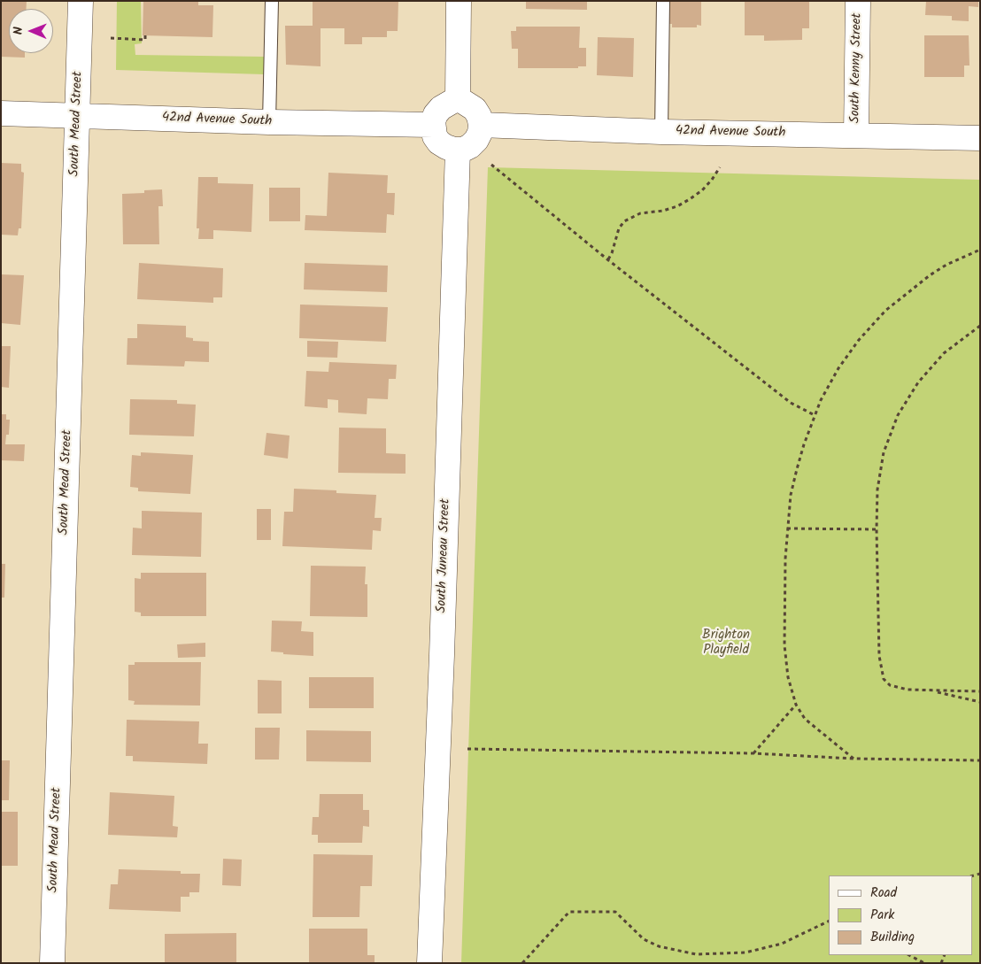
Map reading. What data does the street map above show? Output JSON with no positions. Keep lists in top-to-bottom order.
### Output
{
  "streets": {
    "street": [
      "South Kenny Street",
      "42nd Avenue South",
      "South Mead Street",
      "South Juneau Street"
    ]
  },
  "crossings": [
    ["South Kenny Street", "42nd Avenue South"],
    ["42nd Avenue South", "South Mead Street"],
    ["42nd Avenue South", "South Juneau Street"]
  ],
  "parks": ["Brighton Playfield"],
  "legend": ["Road", "Park", "Building"],
  "north": "left"
}
